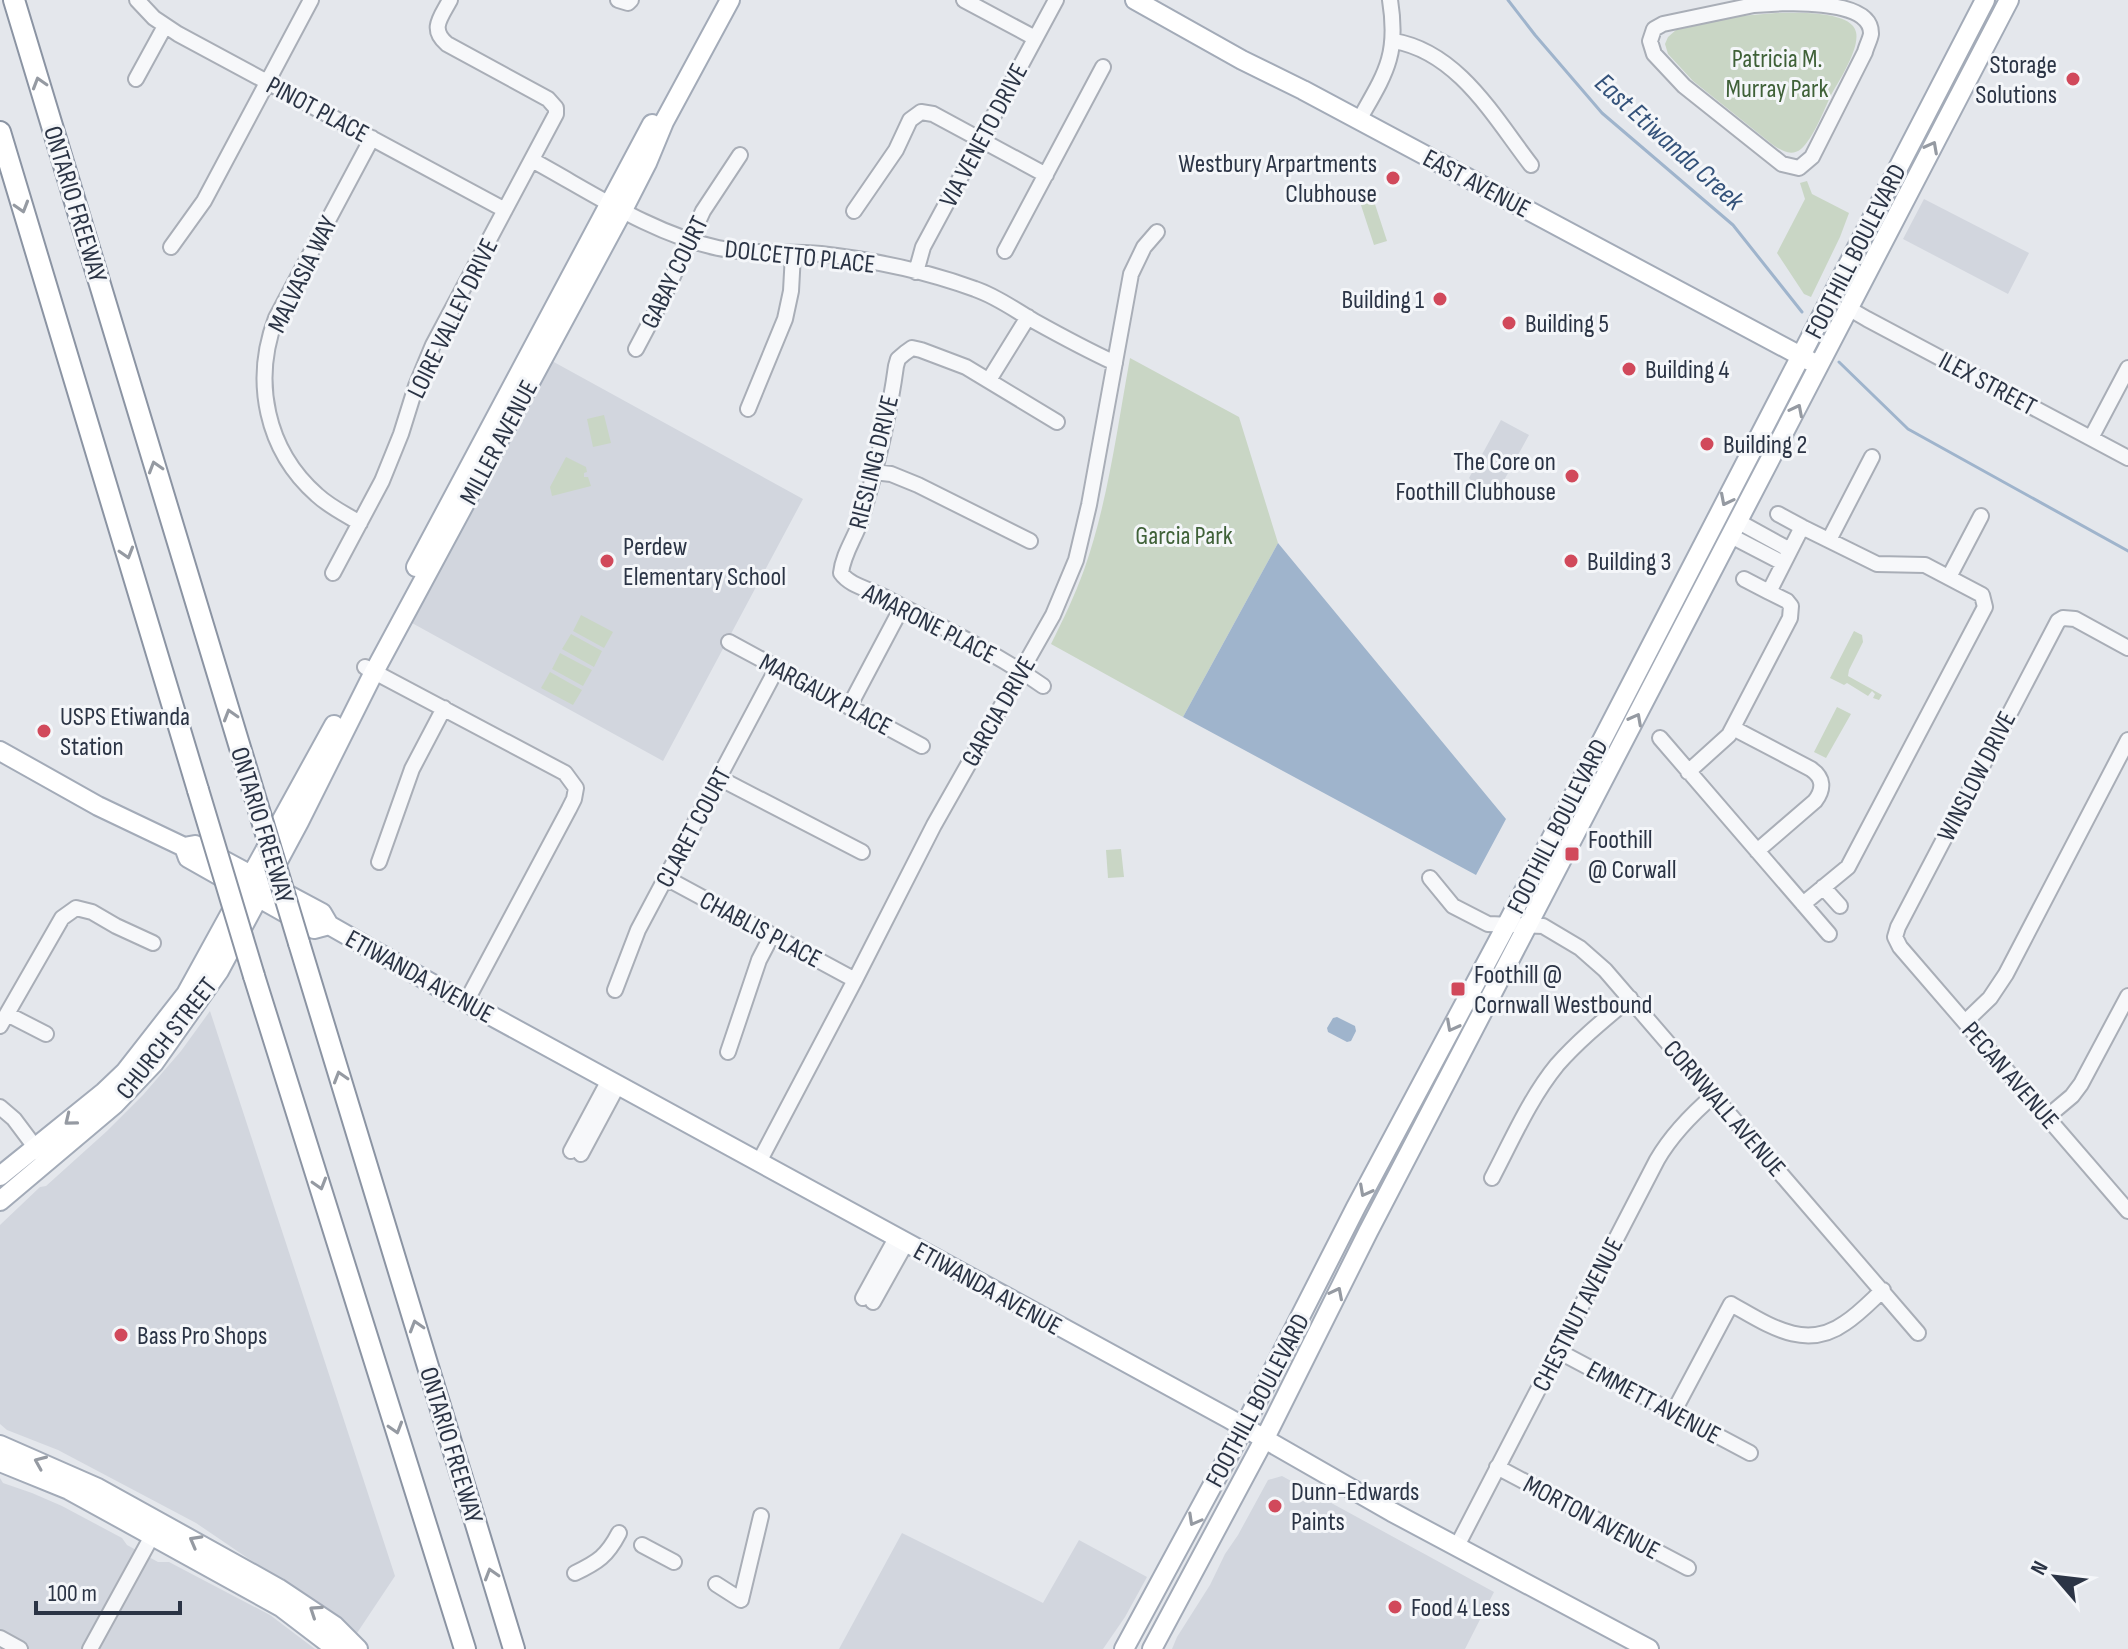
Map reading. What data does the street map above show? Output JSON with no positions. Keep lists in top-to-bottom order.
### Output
{
  "streets": {
    "highway": ["ONTARIO FREEWAY"],
    "main road": [
      "EAST AVENUE",
      "FOOTHILL BOULEVARD",
      "MILLER AVENUE",
      "ETIWANDA AVENUE",
      "CHURCH STREET"
    ],
    "street": [
      "PINOT PLACE",
      "VIA VENETO DRIVE",
      "DOLCETTO PLACE",
      "GABAY COURT",
      "MALVASIA WAY",
      "LOIRE VALLEY DRIVE",
      "ILEX STREET",
      "RIESLING DRIVE",
      "AMARONE PLACE",
      "MARGAUX PLACE",
      "GARCIA DRIVE",
      "WINSLOW DRIVE",
      "CLARET COURT",
      "CHABLIS PLACE",
      "PECAN AVENUE",
      "CORNWALL AVENUE",
      "CHESTNUT AVENUE",
      "EMMETT AVENUE",
      "MORTON AVENUE"
    ]
  },
  "crossings": [
    ["PINOT PLACE", "MALVASIA WAY"],
    ["PINOT PLACE", "LOIRE VALLEY DRIVE"],
    ["VIA VENETO DRIVE", "DOLCETTO PLACE"],
    ["EAST AVENUE", "FOOTHILL BOULEVARD"],
    ["FOOTHILL BOULEVARD", "ILEX STREET"],
    ["FOOTHILL BOULEVARD", "ETIWANDA AVENUE"],
    ["FOOTHILL BOULEVARD", "CORNWALL AVENUE"],
    ["DOLCETTO PLACE", "GABAY COURT"],
    ["DOLCETTO PLACE", "LOIRE VALLEY DRIVE"],
    ["DOLCETTO PLACE", "MILLER AVENUE"],
    ["DOLCETTO PLACE", "GARCIA DRIVE"],
    ["MALVASIA WAY", "LOIRE VALLEY DRIVE"],
    ["MILLER AVENUE", "ETIWANDA AVENUE"],
    ["MILLER AVENUE", "CHURCH STREET"],
    ["RIESLING DRIVE", "AMARONE PLACE"],
    ["AMARONE PLACE", "GARCIA DRIVE"],
    ["MARGAUX PLACE", "CLARET COURT"],
    ["GARCIA DRIVE", "CHABLIS PLACE"],
    ["GARCIA DRIVE", "ETIWANDA AVENUE"],
    ["WINSLOW DRIVE", "PECAN AVENUE"],
    ["CLARET COURT", "CHABLIS PLACE"],
    ["ETIWANDA AVENUE", "CHURCH STREET"],
    ["ETIWANDA AVENUE", "CHESTNUT AVENUE"],
    ["CORNWALL AVENUE", "CHESTNUT AVENUE"],
    ["CHESTNUT AVENUE", "EMMETT AVENUE"],
    ["CHESTNUT AVENUE", "MORTON AVENUE"]
  ],
  "water": ["East Etiwanda Creek"],
  "parks": ["Patricia M. Murray Park", "Garcia Park"],
  "places": {
    "other": [
      "Storage Solutions",
      "Westbury Arpartments Clubhouse",
      "Building 1",
      "Building 5",
      "Building 4",
      "Building 2",
      "The Core on Foothill Clubhouse",
      "Perdew Elementary School",
      "Building 3",
      "USPS Etiwanda Station",
      "Bass Pro Shops",
      "Dunn-Edwards Paints",
      "Food 4 Less"
    ],
    "transit": ["Foothill @ Corwall", "Foothill @ Cornwall Westbound"]
  },
  "scale_bar": "100 m",
  "north": "top left"
}
